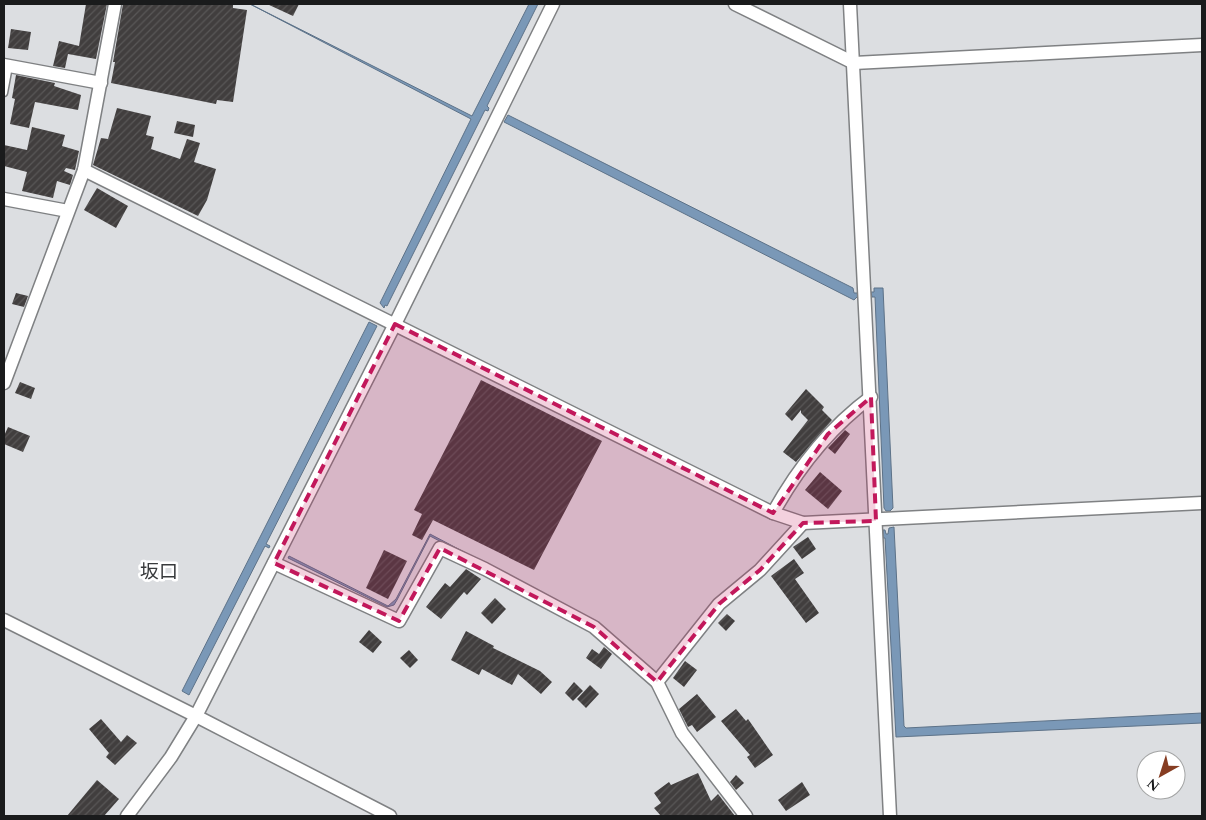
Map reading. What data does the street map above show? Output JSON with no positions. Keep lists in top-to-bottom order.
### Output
{
  "districts": ["坂口"],
  "north": "bottom left"
}
